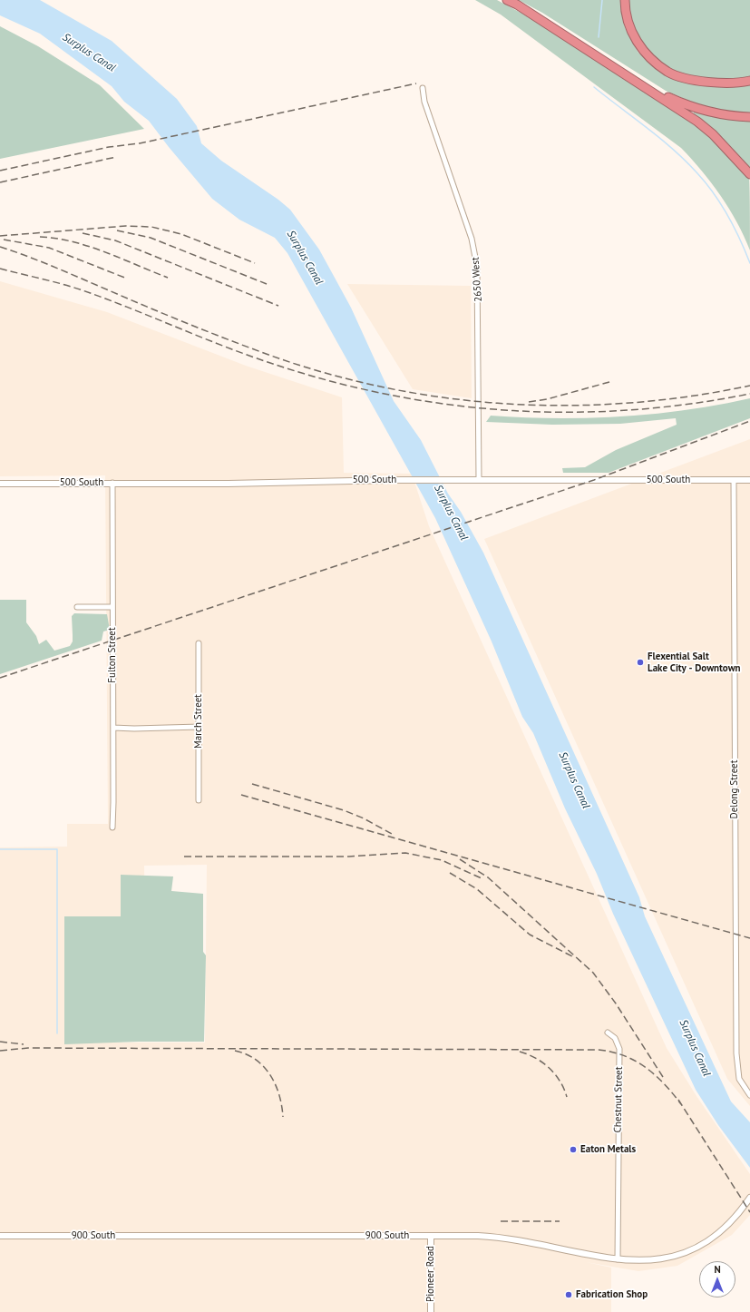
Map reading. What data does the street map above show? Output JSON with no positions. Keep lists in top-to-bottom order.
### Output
{
  "streets": {
    "street": [
      "2650 West",
      "500 South",
      "Fulton Street",
      "March Street",
      "Delong Street",
      "Chestnut Street",
      "900 South",
      "Pioneer Road"
    ]
  },
  "crossings": [
    ["2650 West", "500 South"],
    ["500 South", "Fulton Street"],
    ["500 South", "Delong Street"],
    ["Chestnut Street", "900 South"],
    ["900 South", "Pioneer Road"]
  ],
  "water": ["Surplus Canal"],
  "places": ["Flexential Salt Lake City - Downtown", "Eaton Metals", "Fabrication Shop"],
  "north": "top"
}
